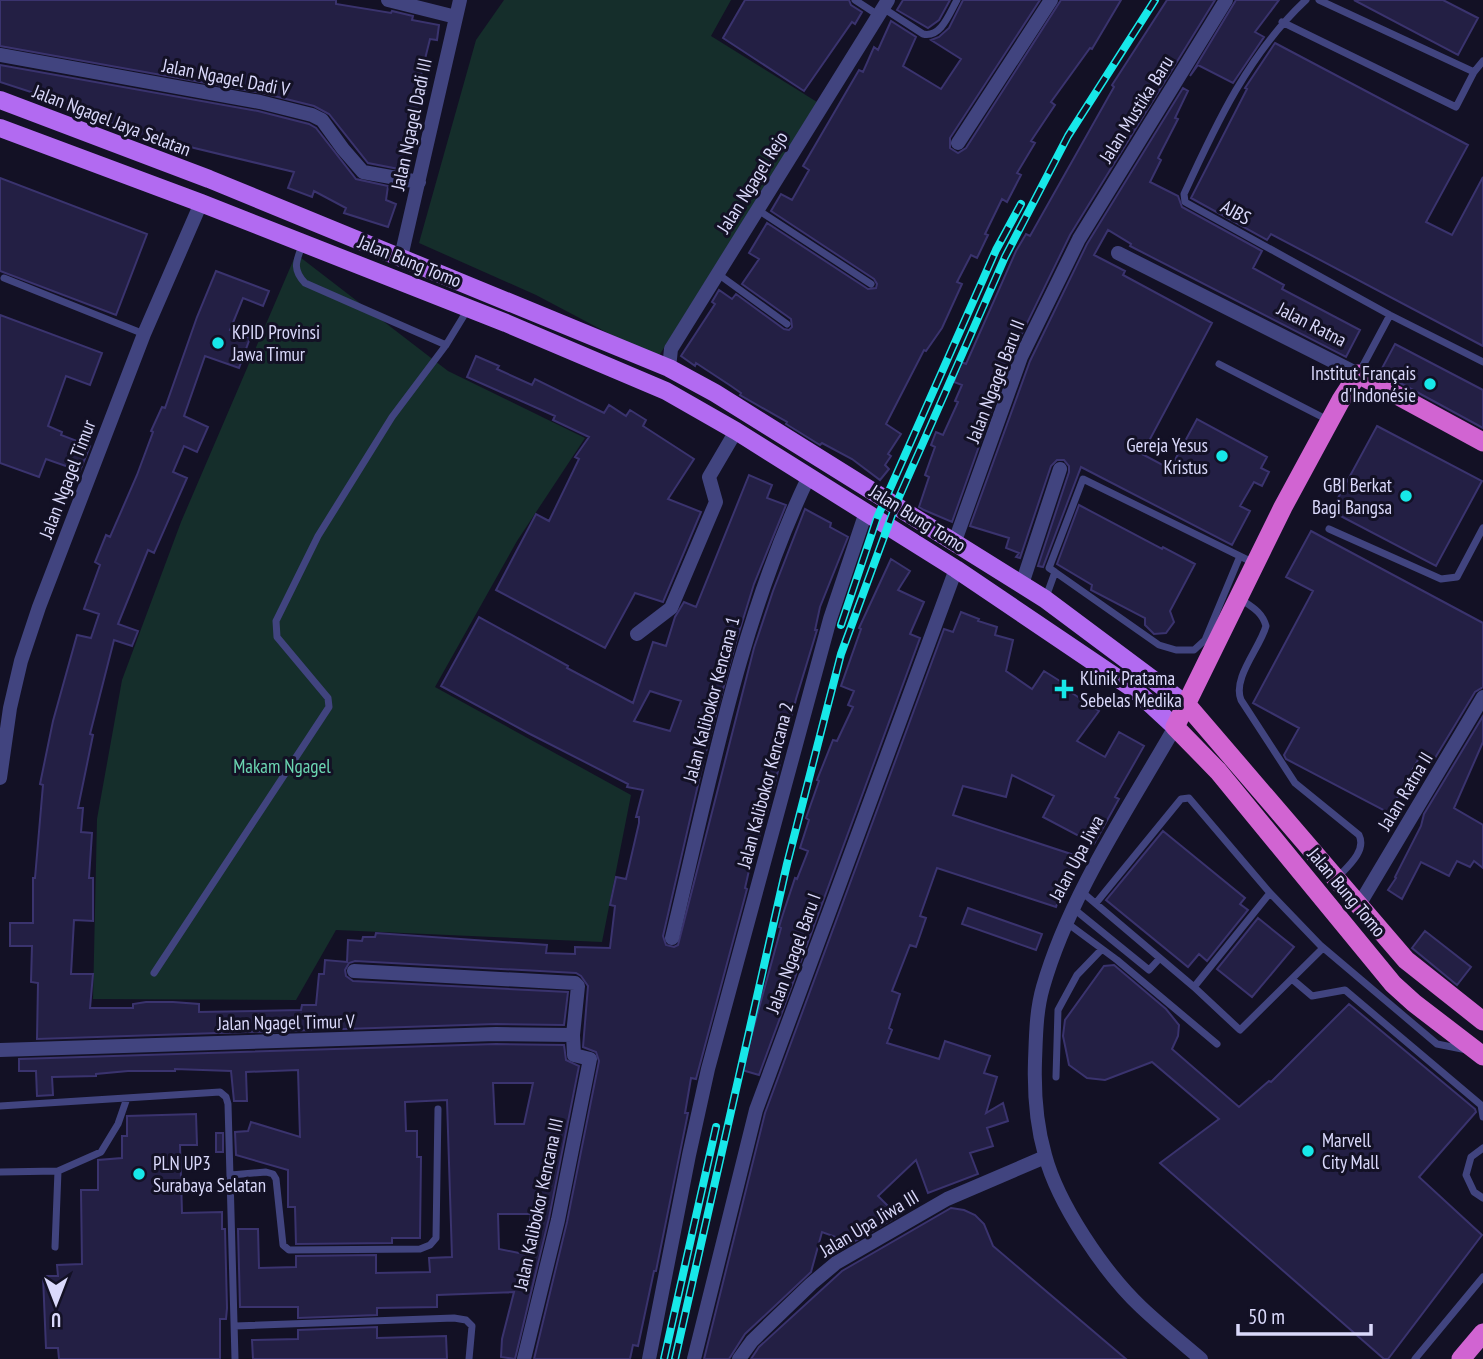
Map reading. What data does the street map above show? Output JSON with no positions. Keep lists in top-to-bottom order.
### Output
{
  "streets": {
    "highway": ["Jalan Bung Tomo", "Jalan Ratna", "Jalan Upa Jiwa"],
    "main road": ["Jalan Ngagel Jaya Selatan"],
    "street": [
      "Jalan Ngagel Dadi V",
      "Jalan Mustika Baru",
      "Jalan Ngagel Dadi III",
      "Jalan Ngagel Rejo",
      "Jalan Ngagel Baru II",
      "Jalan Ngagel Timur",
      "Jalan Kalibokor Kencana 1",
      "Jalan Kalibokor Kencana 2",
      "Jalan Ratna II",
      "Jalan Ngagel Baru I",
      "Jalan Ngagel Timur V",
      "Jalan Kalibokor Kencana III",
      "Jalan Upa Jiwa III"
    ],
    "lane": ["AJBS"]
  },
  "crossings": [
    ["Jalan Ngagel Dadi V", "Jalan Ngagel Dadi III"],
    ["Jalan Mustika Baru", "Jalan Ngagel Baru II"],
    ["Jalan Ngagel Jaya Selatan", "Jalan Bung Tomo"],
    ["Jalan Ngagel Dadi III", "Jalan Bung Tomo"],
    ["Jalan Ngagel Rejo", "Jalan Bung Tomo"],
    ["Jalan Bung Tomo", "Jalan Ngagel Baru II"],
    ["Jalan Bung Tomo", "Jalan Ngagel Timur"],
    ["Jalan Bung Tomo", "Jalan Kalibokor Kencana 1"],
    ["Jalan Bung Tomo", "Jalan Kalibokor Kencana 2"],
    ["Jalan Bung Tomo", "Jalan Ratna II"],
    ["Jalan Bung Tomo", "Jalan Upa Jiwa"],
    ["Jalan Bung Tomo", "Jalan Ngagel Baru I"],
    ["Jalan Ratna", "Jalan Upa Jiwa"],
    ["Jalan Upa Jiwa", "Jalan Upa Jiwa III"],
    ["Jalan Ngagel Timur V", "Jalan Kalibokor Kencana III"]
  ],
  "parks": ["Makam Ngagel"],
  "places": {
    "other": [
      "KPID Provinsi Jawa Timur",
      "Institut Français d'Indonésie",
      "Gereja Yesus Kristus",
      "GBI Berkat Bagi Bangsa",
      "Marvell City Mall",
      "PLN UP3 Surabaya Selatan"
    ],
    "health": ["Klinik Pratama Sebelas Medika"]
  },
  "scale_bar": "50 m",
  "north": "bottom"
}
